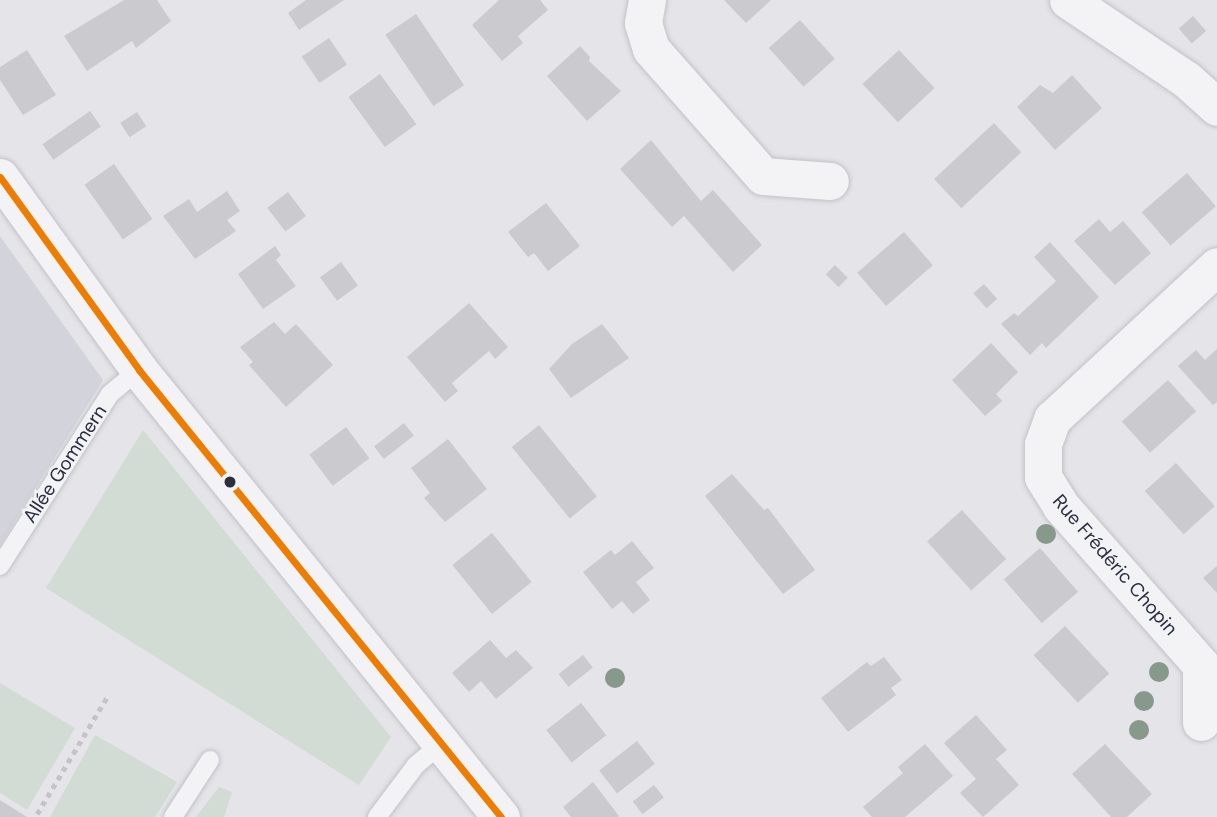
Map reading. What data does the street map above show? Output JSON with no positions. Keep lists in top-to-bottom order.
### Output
{
  "streets": {
    "street": ["Rue Frédéric Chopin"],
    "lane": ["Allée Gommern"]
  }
}
